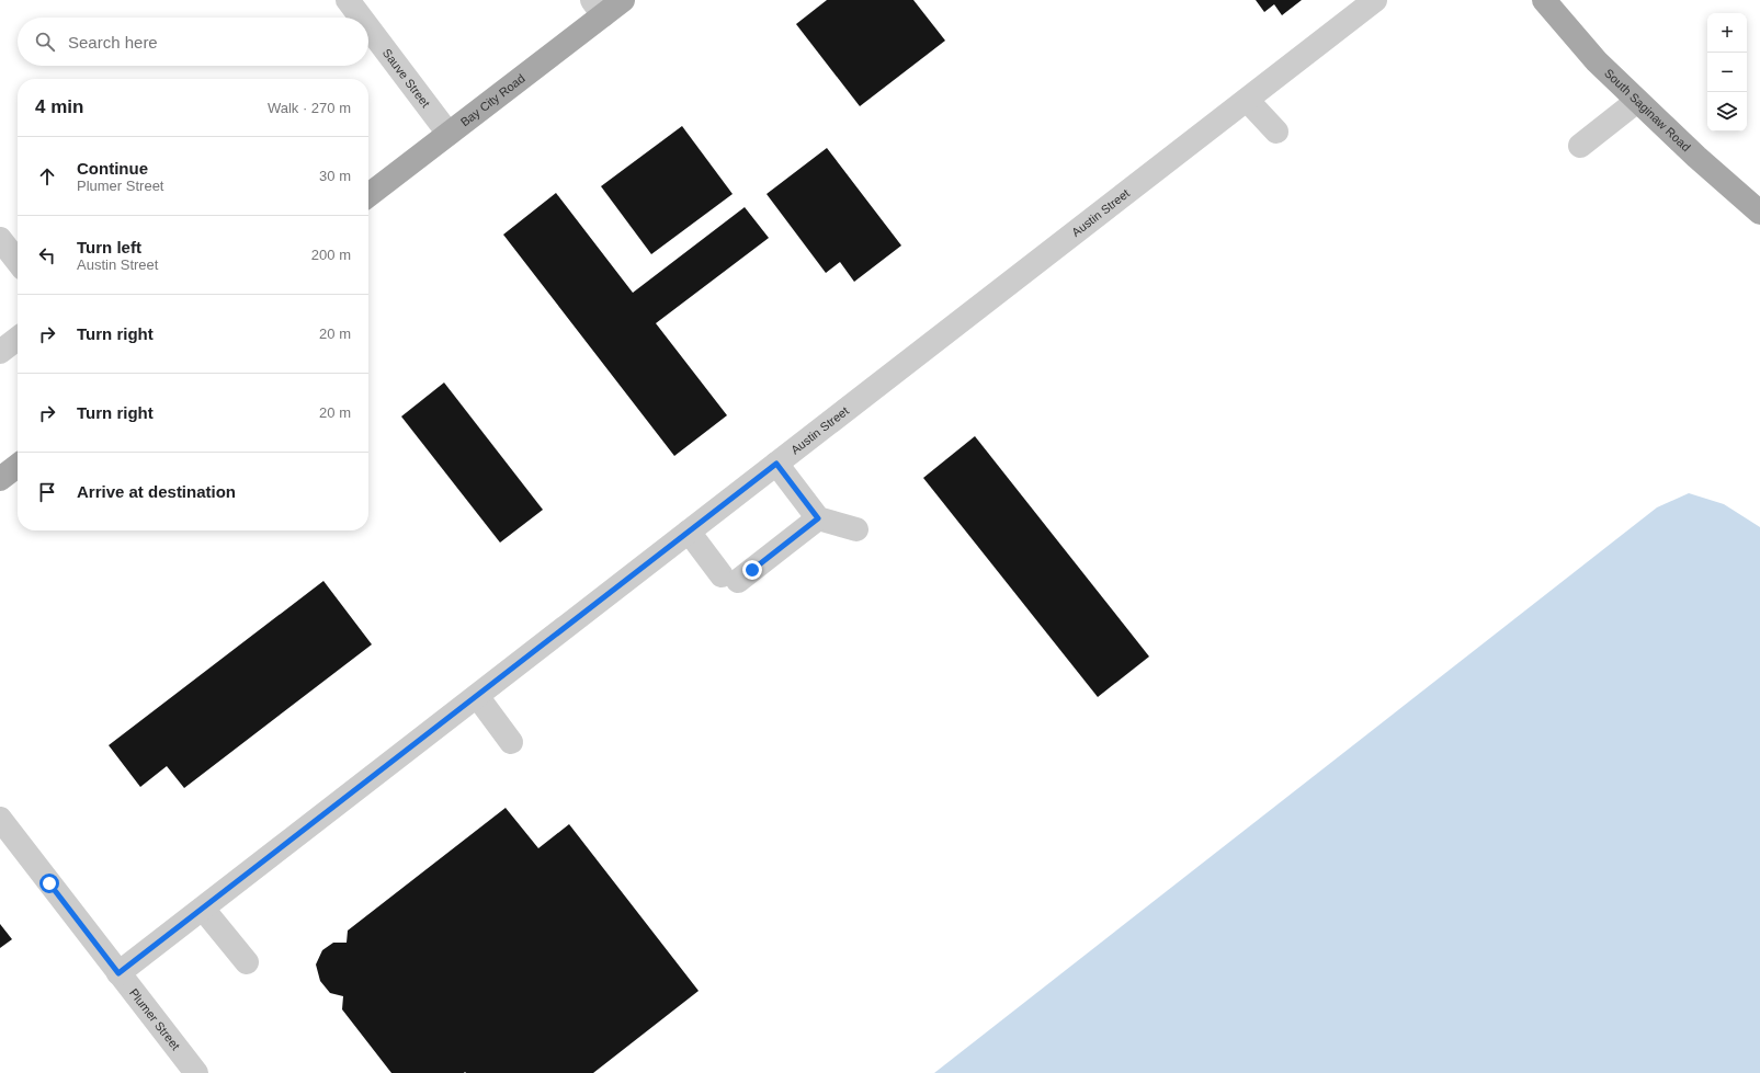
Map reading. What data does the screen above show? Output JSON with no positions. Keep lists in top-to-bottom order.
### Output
{
  "streets": {
    "main road": ["Bay City Road", "South Saginaw Road"],
    "street": ["Sauve Street", "Austin Street", "Plumer Street"]
  },
  "crossings": [
    ["Sauve Street", "Bay City Road"],
    ["Austin Street", "Plumer Street"]
  ],
  "page": {
    "map_buttons": ["+", "−"],
    "search": "Search here",
    "heading": ["4 min", "Walk · 270 m"],
    "list": [
      ["Continue", "Plumer Street", "30 m"],
      ["Turn left", "Austin Street", "200 m"],
      ["Turn right", "20 m"],
      ["Turn right", "20 m"],
      "Arrive at destination"
    ]
  }
}
